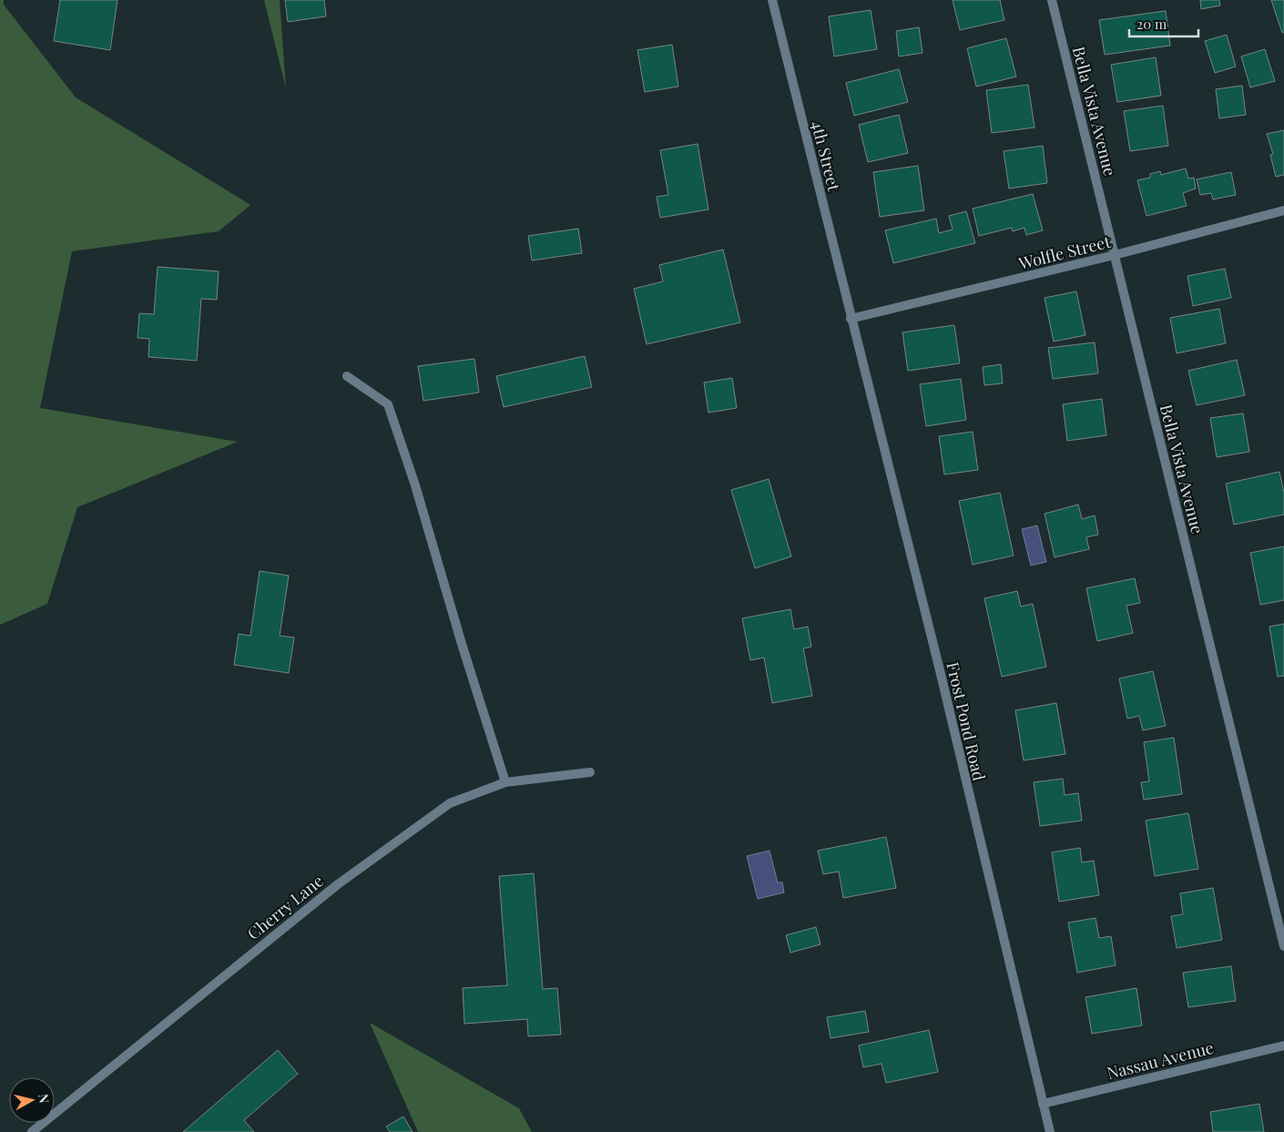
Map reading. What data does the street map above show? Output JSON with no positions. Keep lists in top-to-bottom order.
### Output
{
  "streets": {
    "street": [
      "Bella Vista Avenue",
      "4th Street",
      "Wolfle Street",
      "Frost Pond Road",
      "Cherry Lane",
      "Nassau Avenue"
    ]
  },
  "crossings": [
    ["Bella Vista Avenue", "Wolfle Street"],
    ["4th Street", "Wolfle Street"],
    ["4th Street", "Frost Pond Road"],
    ["Wolfle Street", "Frost Pond Road"],
    ["Frost Pond Road", "Nassau Avenue"]
  ],
  "scale_bar": "20 m",
  "north": "right"
}
